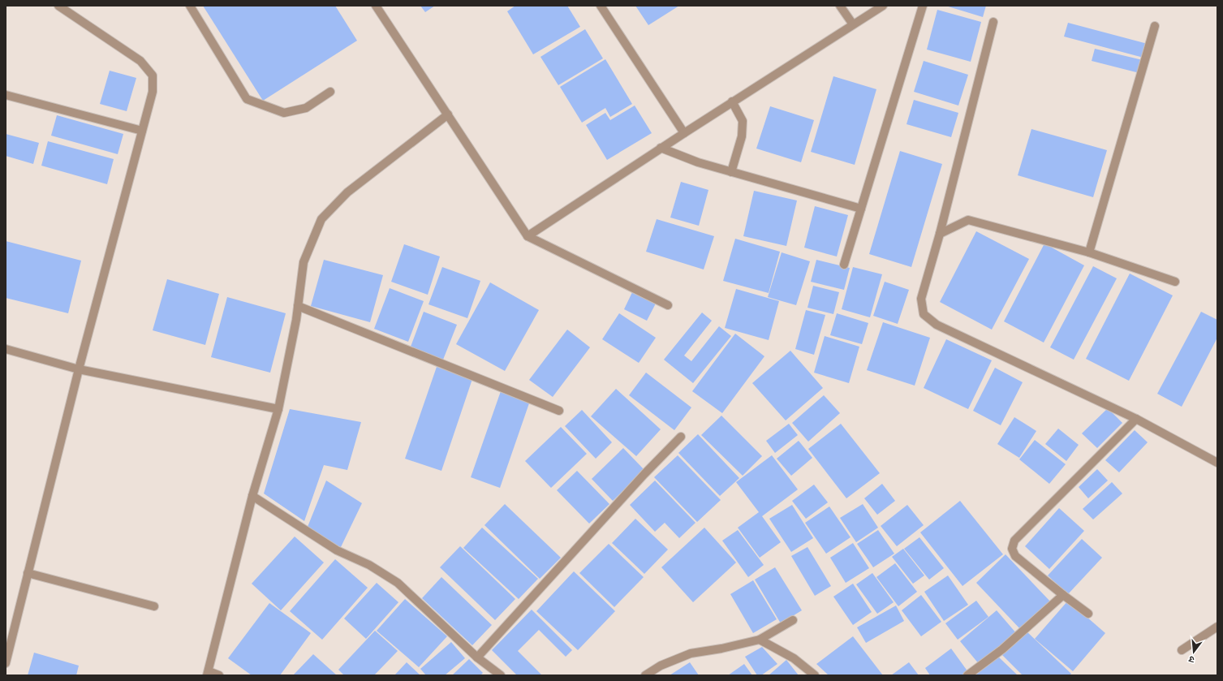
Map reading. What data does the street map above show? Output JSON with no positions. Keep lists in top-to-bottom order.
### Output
{
  "north": "bottom"
}
